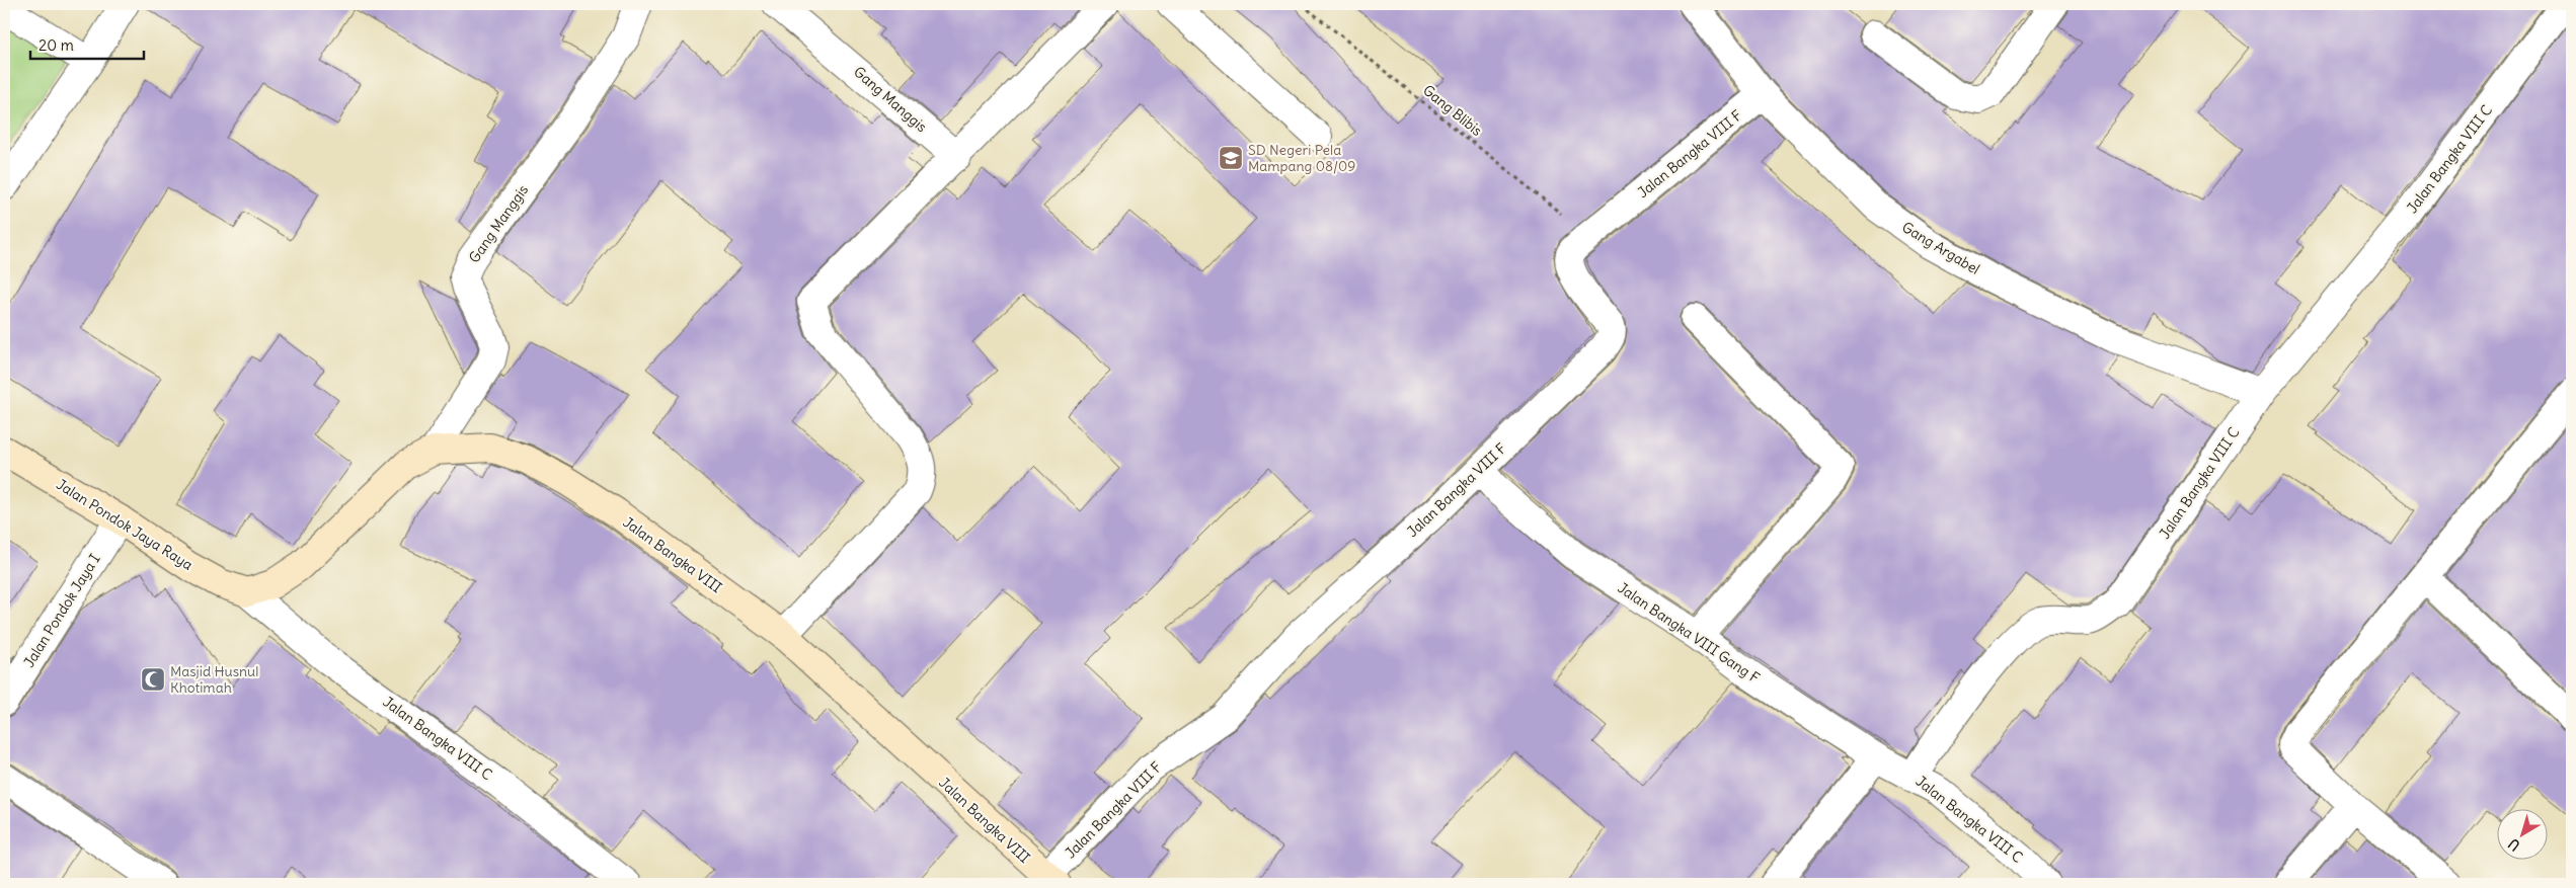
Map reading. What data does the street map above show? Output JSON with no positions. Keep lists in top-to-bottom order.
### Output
{
  "streets": {
    "street": [
      "Gang Manggis",
      "Jalan Bangka VIII F",
      "Jalan Bangka VIII C",
      "Gang Argabel",
      "Jalan Pondok Jaya Raya",
      "Jalan Bangka VIII",
      "Jalan Pondok Jaya I",
      "Jalan Bangka VIII Gang F"
    ],
    "path": ["Gang Blibis"]
  },
  "crossings": [
    ["Gang Manggis", "Jalan Bangka VIII"],
    ["Gang Blibis", "Jalan Bangka VIII F"],
    ["Jalan Bangka VIII F", "Gang Argabel"],
    ["Jalan Bangka VIII F", "Jalan Bangka VIII"],
    ["Jalan Bangka VIII F", "Jalan Bangka VIII Gang F"],
    ["Jalan Bangka VIII C", "Gang Argabel"],
    ["Jalan Bangka VIII C", "Jalan Pondok Jaya Raya"],
    ["Jalan Bangka VIII C", "Jalan Bangka VIII"],
    ["Jalan Bangka VIII C", "Jalan Bangka VIII Gang F"],
    ["Jalan Pondok Jaya Raya", "Jalan Bangka VIII"],
    ["Jalan Pondok Jaya Raya", "Jalan Pondok Jaya I"]
  ],
  "places": {
    "school or university": ["SD Negeri Pela Mampang 08/09"],
    "mosque": ["Masjid Husnul Khotimah"]
  },
  "scale_bar": "20 m",
  "north": "bottom left"
}
